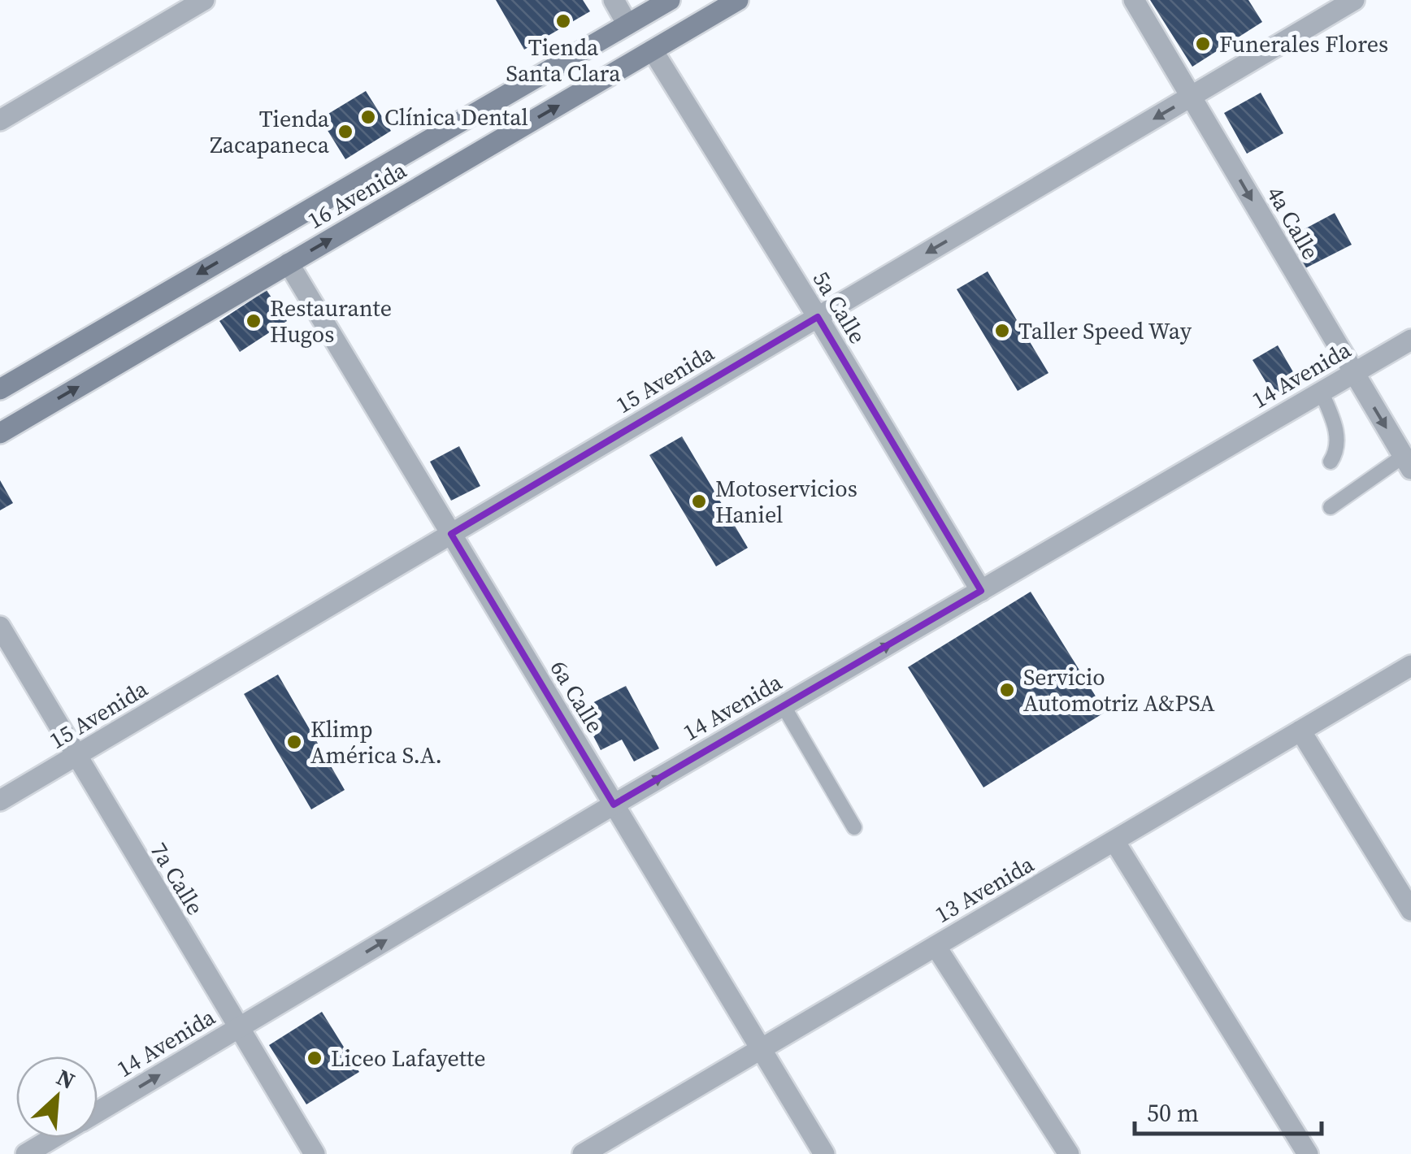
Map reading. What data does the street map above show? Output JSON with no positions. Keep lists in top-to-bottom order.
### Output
{
  "streets": {
    "main road": ["16 Avenida"],
    "street": [
      "4a Calle",
      "5a Calle",
      "14 Avenida",
      "15 Avenida",
      "6a Calle",
      "7a Calle",
      "13 Avenida"
    ]
  },
  "crossings": [
    ["16 Avenida", "5a Calle"],
    ["16 Avenida", "6a Calle"],
    ["4a Calle", "14 Avenida"],
    ["4a Calle", "15 Avenida"],
    ["5a Calle", "14 Avenida"],
    ["5a Calle", "15 Avenida"],
    ["14 Avenida", "6a Calle"],
    ["14 Avenida", "7a Calle"],
    ["15 Avenida", "6a Calle"],
    ["15 Avenida", "7a Calle"],
    ["6a Calle", "13 Avenida"]
  ],
  "one_way": ["4a Calle", "14 Avenida"],
  "places": [
    "Tienda Santa Clara",
    "Funerales Flores",
    "Clínica Dental",
    "Tienda Zacapaneca",
    "Restaurante Hugos",
    "Taller Speed Way",
    "Motoservicios Haniel",
    "Servicio Automotriz A&PSA",
    "Klimp América S.A.",
    "Liceo Lafayette"
  ],
  "scale_bar": "50 m",
  "north": "top right"
}
